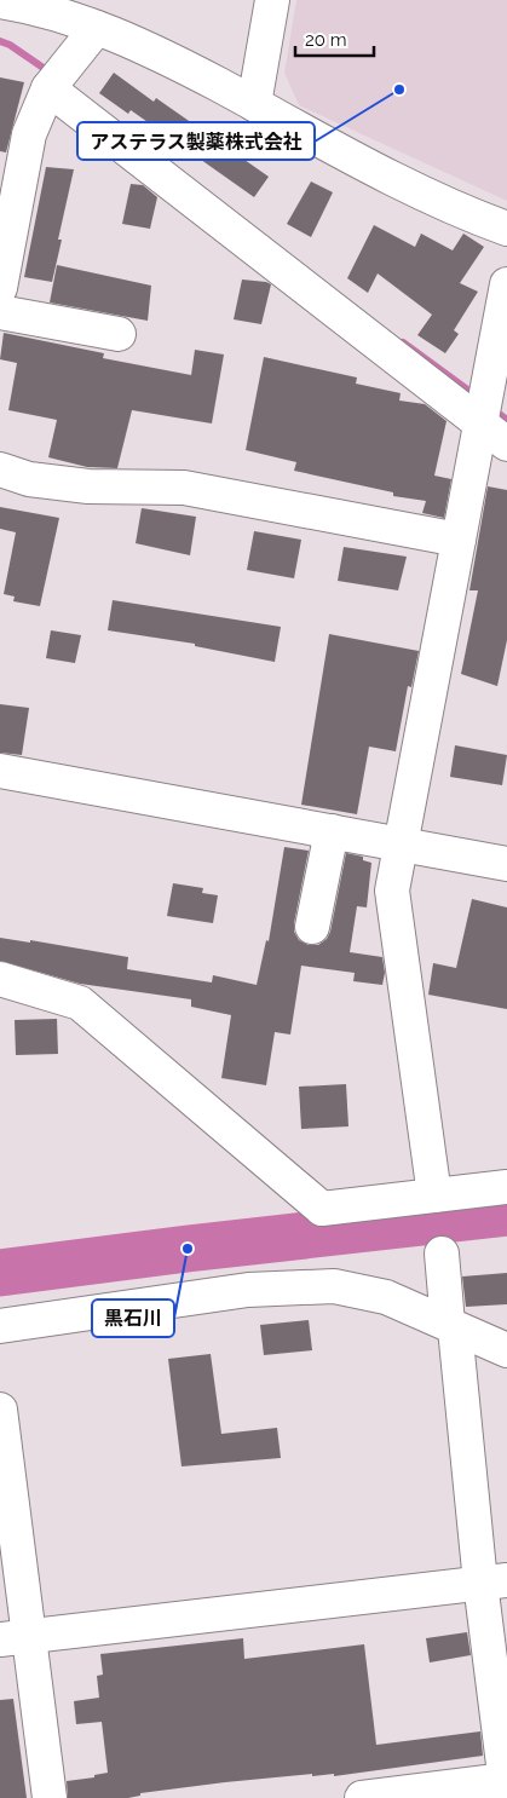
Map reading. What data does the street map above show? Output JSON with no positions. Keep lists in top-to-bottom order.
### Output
{
  "places": ["アステラス製薬株式会社", "黒石川"],
  "scale_bar": "20 m"
}
